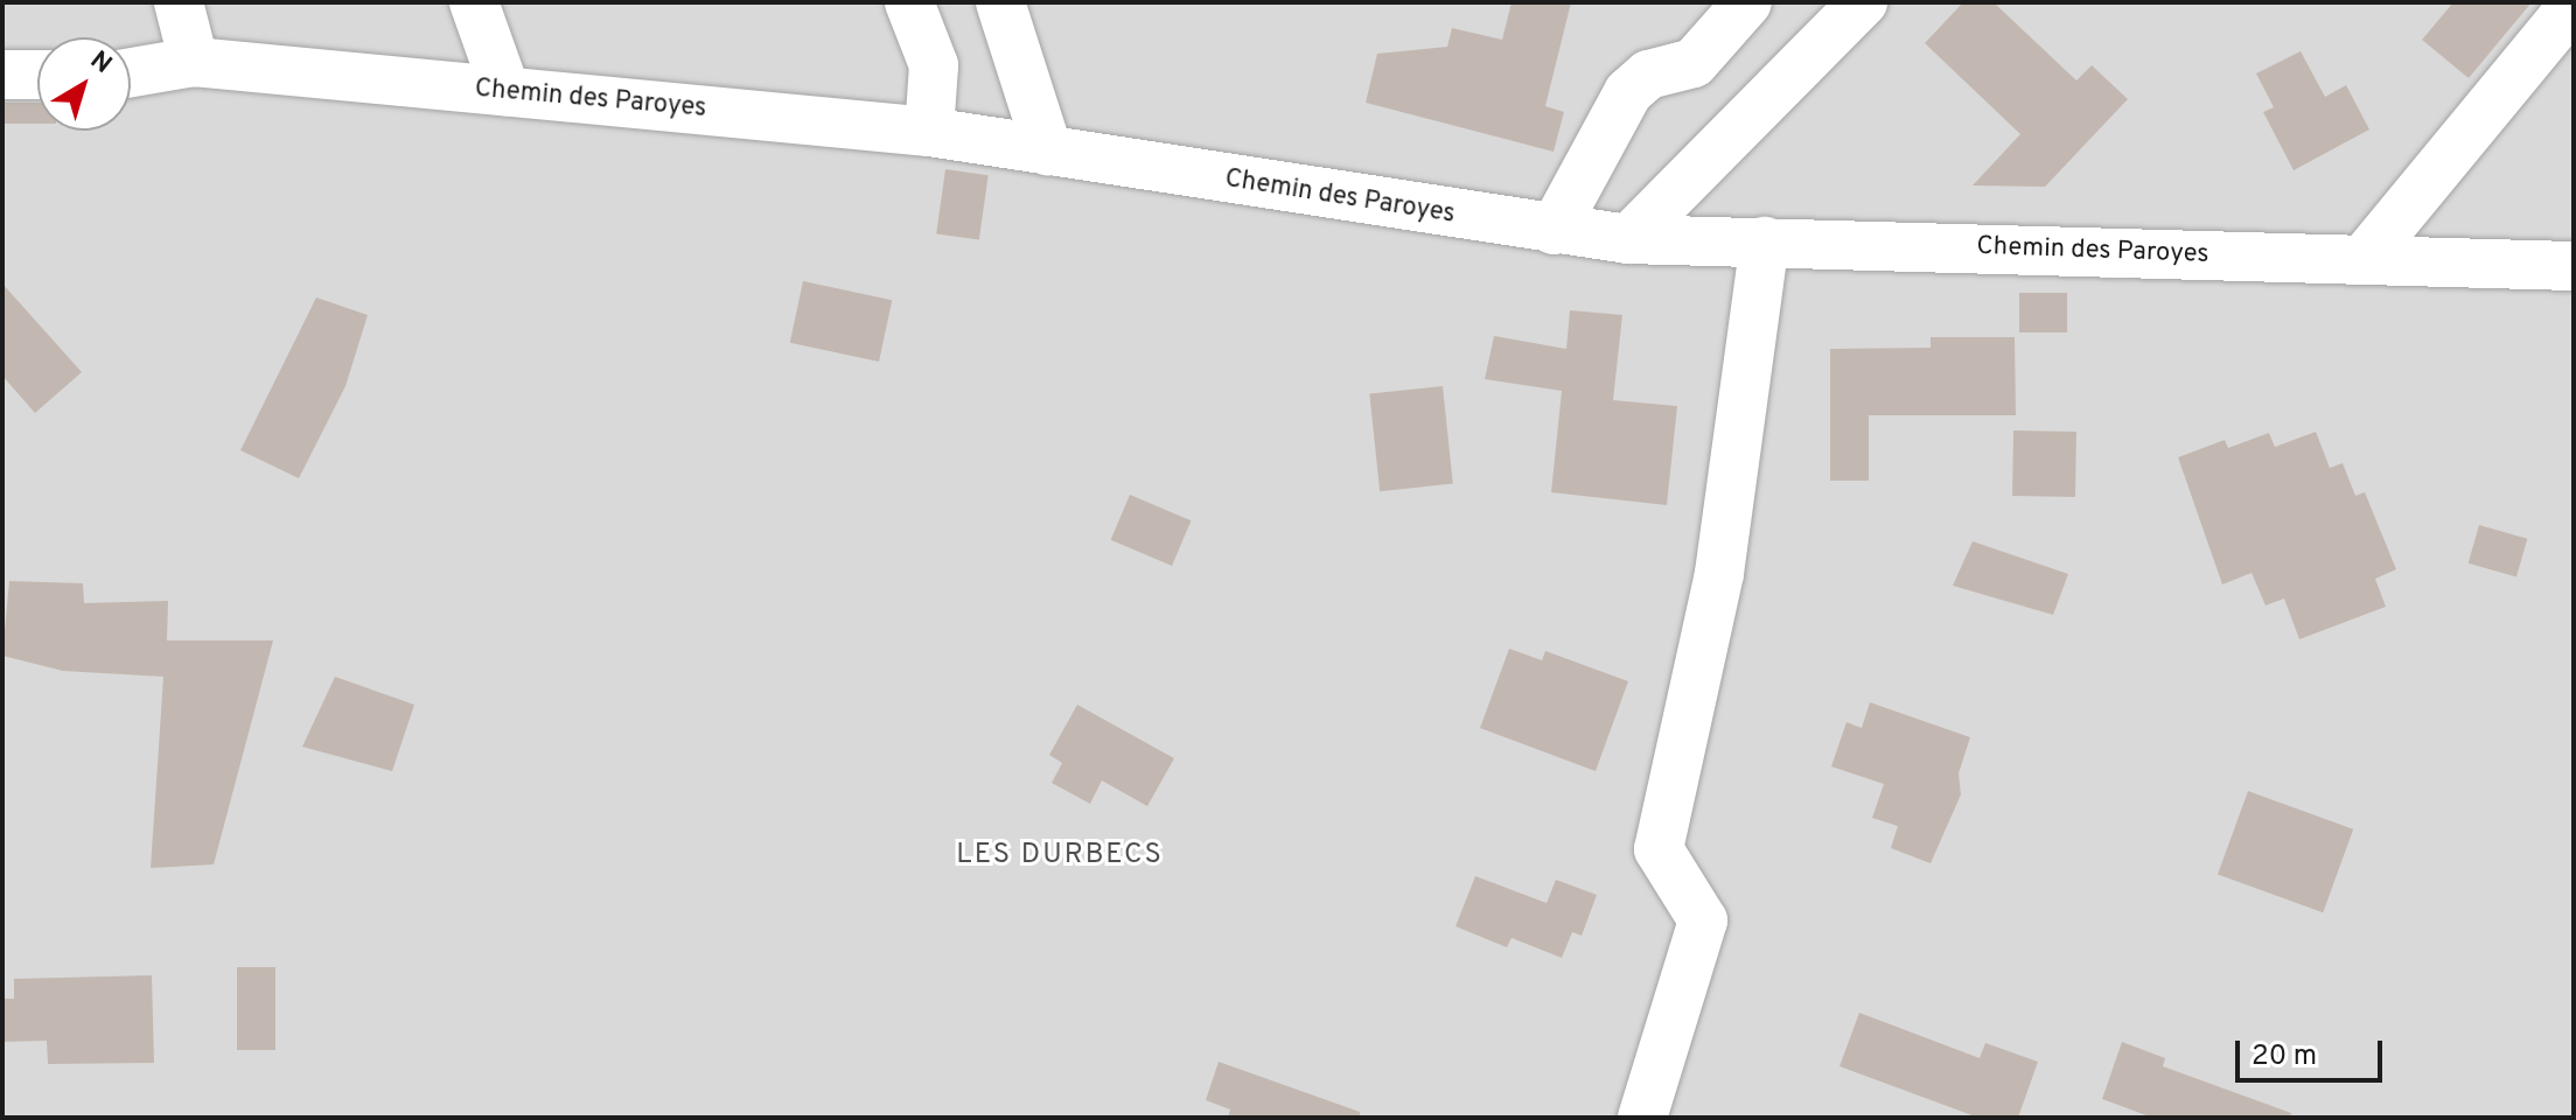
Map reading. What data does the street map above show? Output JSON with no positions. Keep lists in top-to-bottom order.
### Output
{
  "streets": {
    "street": ["Chemin des Paroyes"]
  },
  "districts": ["LES DURBECS"],
  "scale_bar": "20 m",
  "north": "top right"
}
